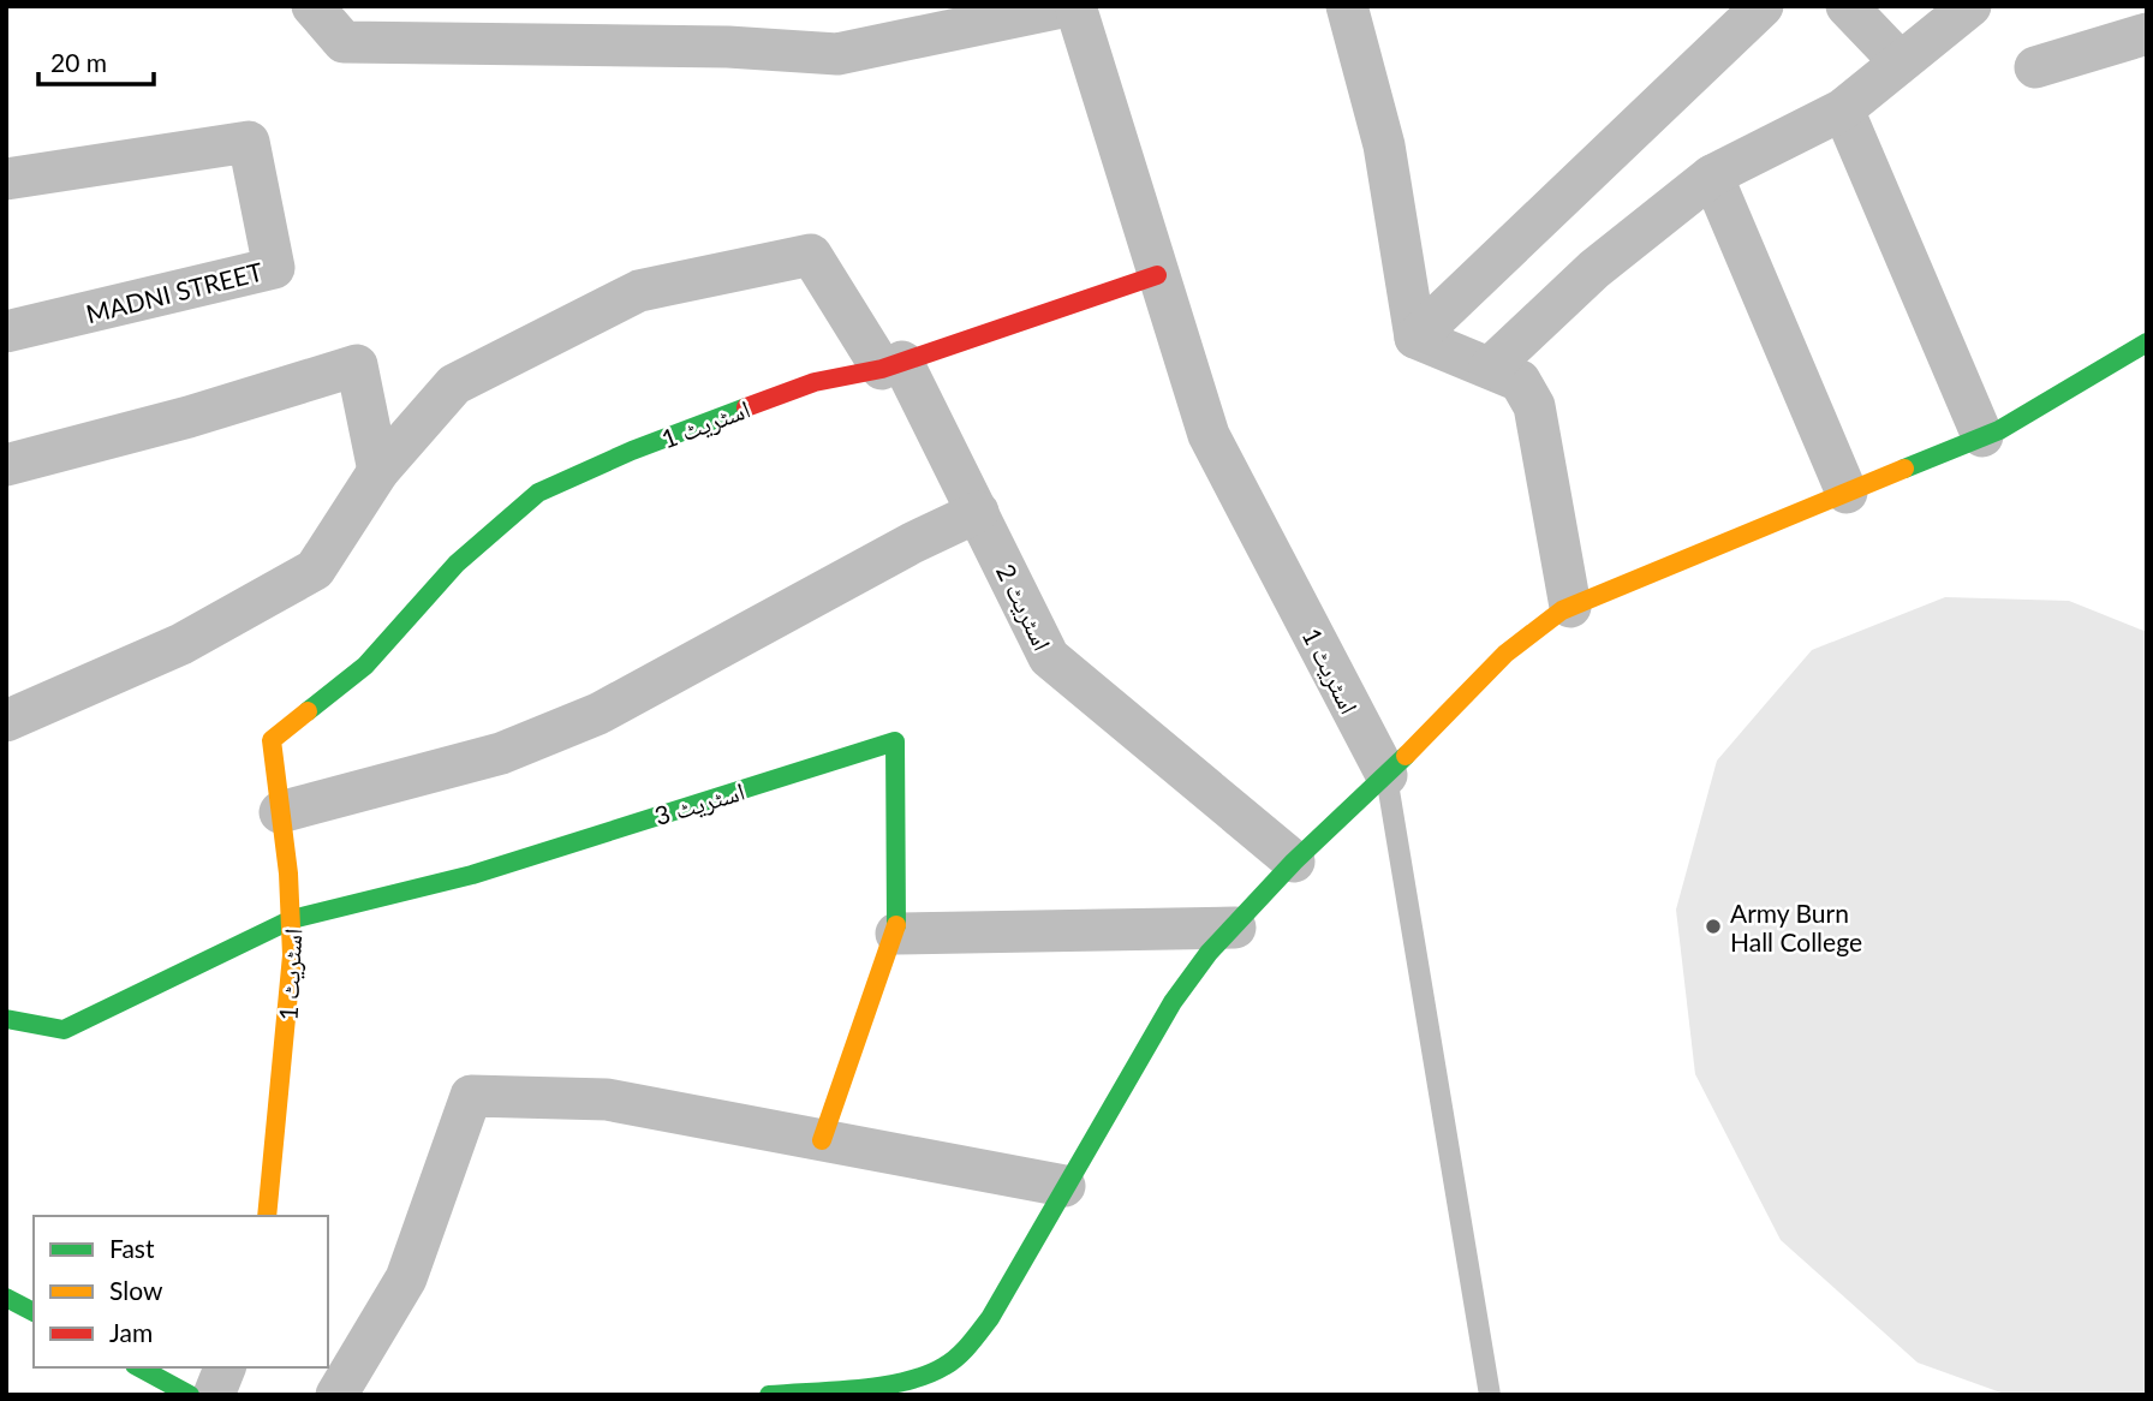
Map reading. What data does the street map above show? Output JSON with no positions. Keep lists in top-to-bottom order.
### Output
{
  "streets": {
    "street": [
      "MADNI STREET",
      "اسٹریٹ 1",
      "اسٹریٹ 2",
      "اسٹریٹ 3"
    ]
  },
  "crossings": [
    ["اسٹریٹ 1", "اسٹریٹ 2"],
    ["اسٹریٹ 1", "اسٹریٹ 3"]
  ],
  "places": ["Army Burn Hall College"],
  "legend": ["Fast", "Slow", "Jam"],
  "scale_bar": "20 m"
}
